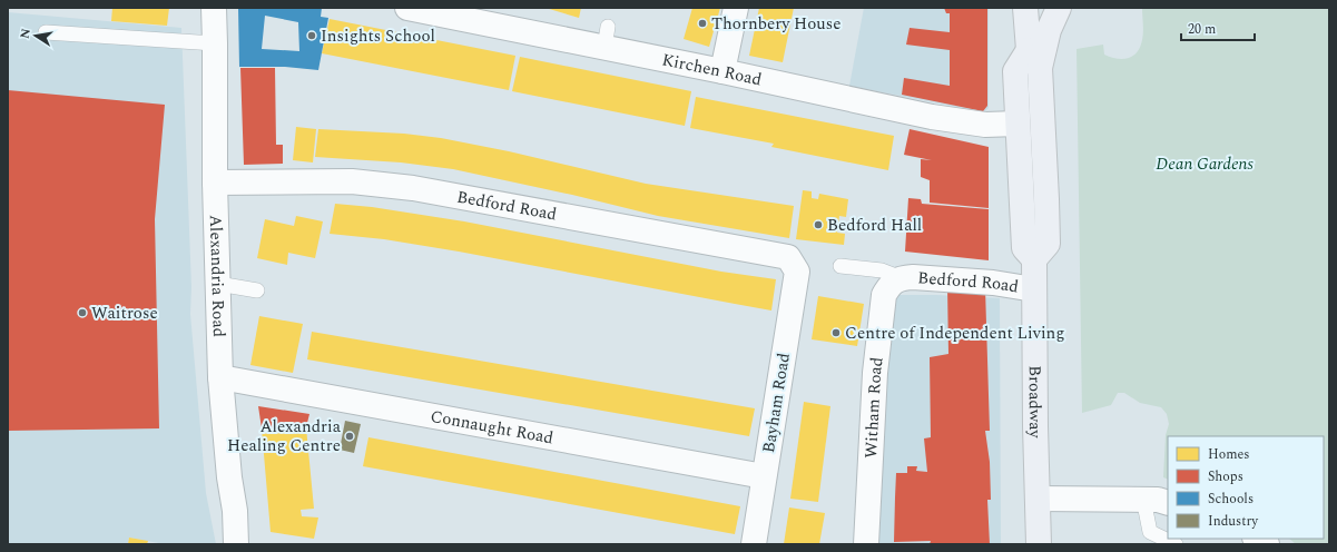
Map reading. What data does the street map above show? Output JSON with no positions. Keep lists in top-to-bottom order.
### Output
{
  "streets": {
    "main road": ["Broadway"],
    "street": [
      "Kirchen Road",
      "Bedford Road",
      "Alexandria Road",
      "Bayham Road",
      "Witham Road",
      "Connaught Road"
    ]
  },
  "crossings": [
    ["Kirchen Road", "Broadway"],
    ["Bedford Road", "Alexandria Road"],
    ["Bedford Road", "Broadway"],
    ["Bedford Road", "Bayham Road"],
    ["Bedford Road", "Witham Road"],
    ["Alexandria Road", "Connaught Road"],
    ["Bayham Road", "Connaught Road"]
  ],
  "parks": ["Dean Gardens"],
  "places": [
    "Thornbery House",
    "Insights School",
    "Bedford Hall",
    "Waitrose",
    "Centre of Independent Living",
    "Alexandria Healing Centre"
  ],
  "legend": [
    "Homes",
    "Shops",
    "Schools",
    "Industry"
  ],
  "scale_bar": "20 m",
  "north": "left"
}
